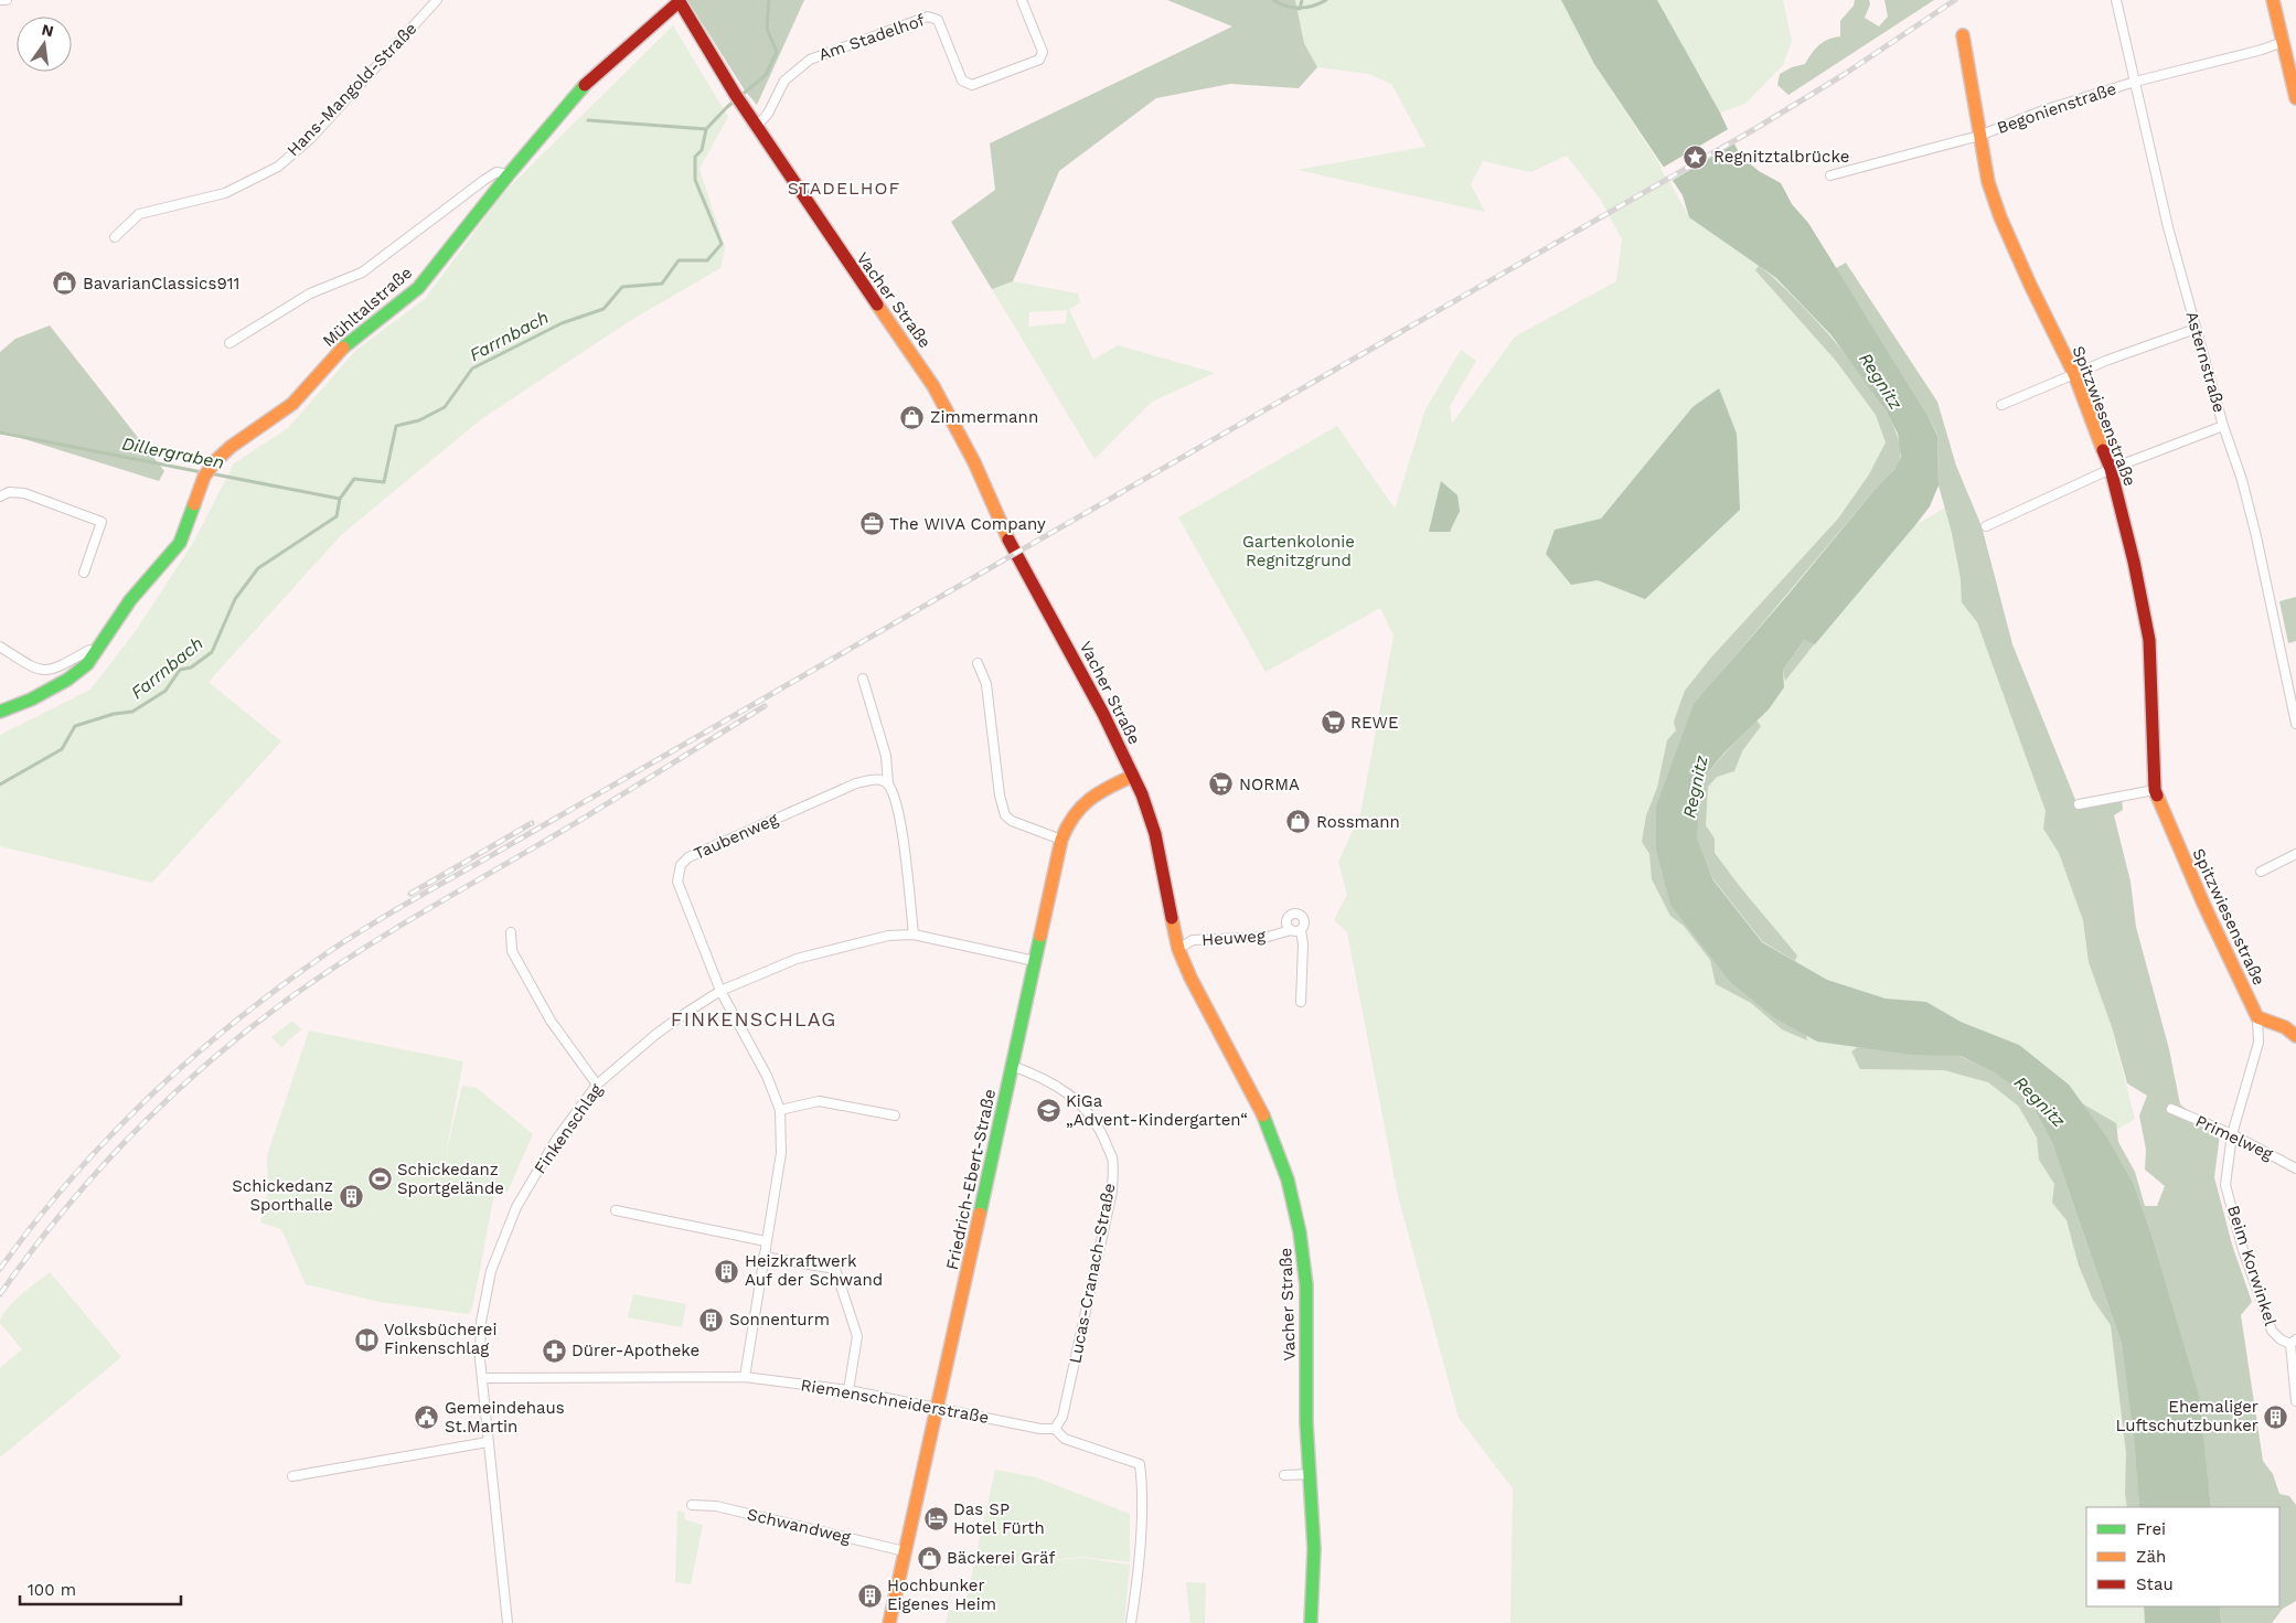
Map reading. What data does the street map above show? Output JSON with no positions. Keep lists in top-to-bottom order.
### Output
{
  "streets": {
    "street": [
      "Am Stadelhof",
      "Hans-Mangold-Straße",
      "Begonienstraße",
      "Vacher Straße",
      "Mühltalstraße",
      "Asternstraße",
      "Spitzwiesenstraße",
      "Taubenweg",
      "Heuweg",
      "Finkenschlag",
      "Primelweg",
      "Friedrich-Ebert-Straße",
      "Beim Korwinkel",
      "Lucas-Cranach-Straße",
      "Riemenschneiderstraße",
      "Schwandweg"
    ]
  },
  "crossings": [
    ["Am Stadelhof", "Vacher Straße"],
    ["Begonienstraße", "Asternstraße"],
    ["Begonienstraße", "Spitzwiesenstraße"],
    ["Vacher Straße", "Mühltalstraße"],
    ["Vacher Straße", "Heuweg"],
    ["Vacher Straße", "Friedrich-Ebert-Straße"],
    ["Spitzwiesenstraße", "Beim Korwinkel"],
    ["Taubenweg", "Finkenschlag"],
    ["Finkenschlag", "Friedrich-Ebert-Straße"],
    ["Finkenschlag", "Riemenschneiderstraße"],
    ["Primelweg", "Beim Korwinkel"],
    ["Friedrich-Ebert-Straße", "Lucas-Cranach-Straße"],
    ["Friedrich-Ebert-Straße", "Riemenschneiderstraße"],
    ["Friedrich-Ebert-Straße", "Schwandweg"],
    ["Lucas-Cranach-Straße", "Riemenschneiderstraße"]
  ],
  "districts": ["STADELHOF", "FINKENSCHLAG"],
  "water": ["Farrnbach", "Regnitz", "Dillergraben"],
  "parks": ["Gartenkolonie Regnitzgrund"],
  "places": {
    "place": ["Regnitztalbrücke"],
    "shop": [
      "BavarianClassics911",
      "Zimmermann",
      "Rossmann",
      "Bäckerei Gräf"
    ],
    "office": ["The WIVA Company"],
    "supermarket": ["REWE", "NORMA"],
    "school or university": ["KiGa „Advent-Kindergarten“"],
    "sports": ["Schickedanz Sportgelände"],
    "building": [
      "Schickedanz Sporthalle",
      "Heizkraftwerk Auf der Schwand",
      "Sonnenturm",
      "Ehemaliger Luftschutzbunker",
      "Hochbunker Eigenes Heim"
    ],
    "library": ["Volksbücherei Finkenschlag"],
    "pharmacy": ["Dürer-Apotheke"],
    "public building": ["Gemeindehaus St.Martin"],
    "hotel": ["Das SP Hotel Fürth"]
  },
  "legend": ["Frei", "Zäh", "Stau"],
  "scale_bar": "100 m",
  "north": "top"
}
